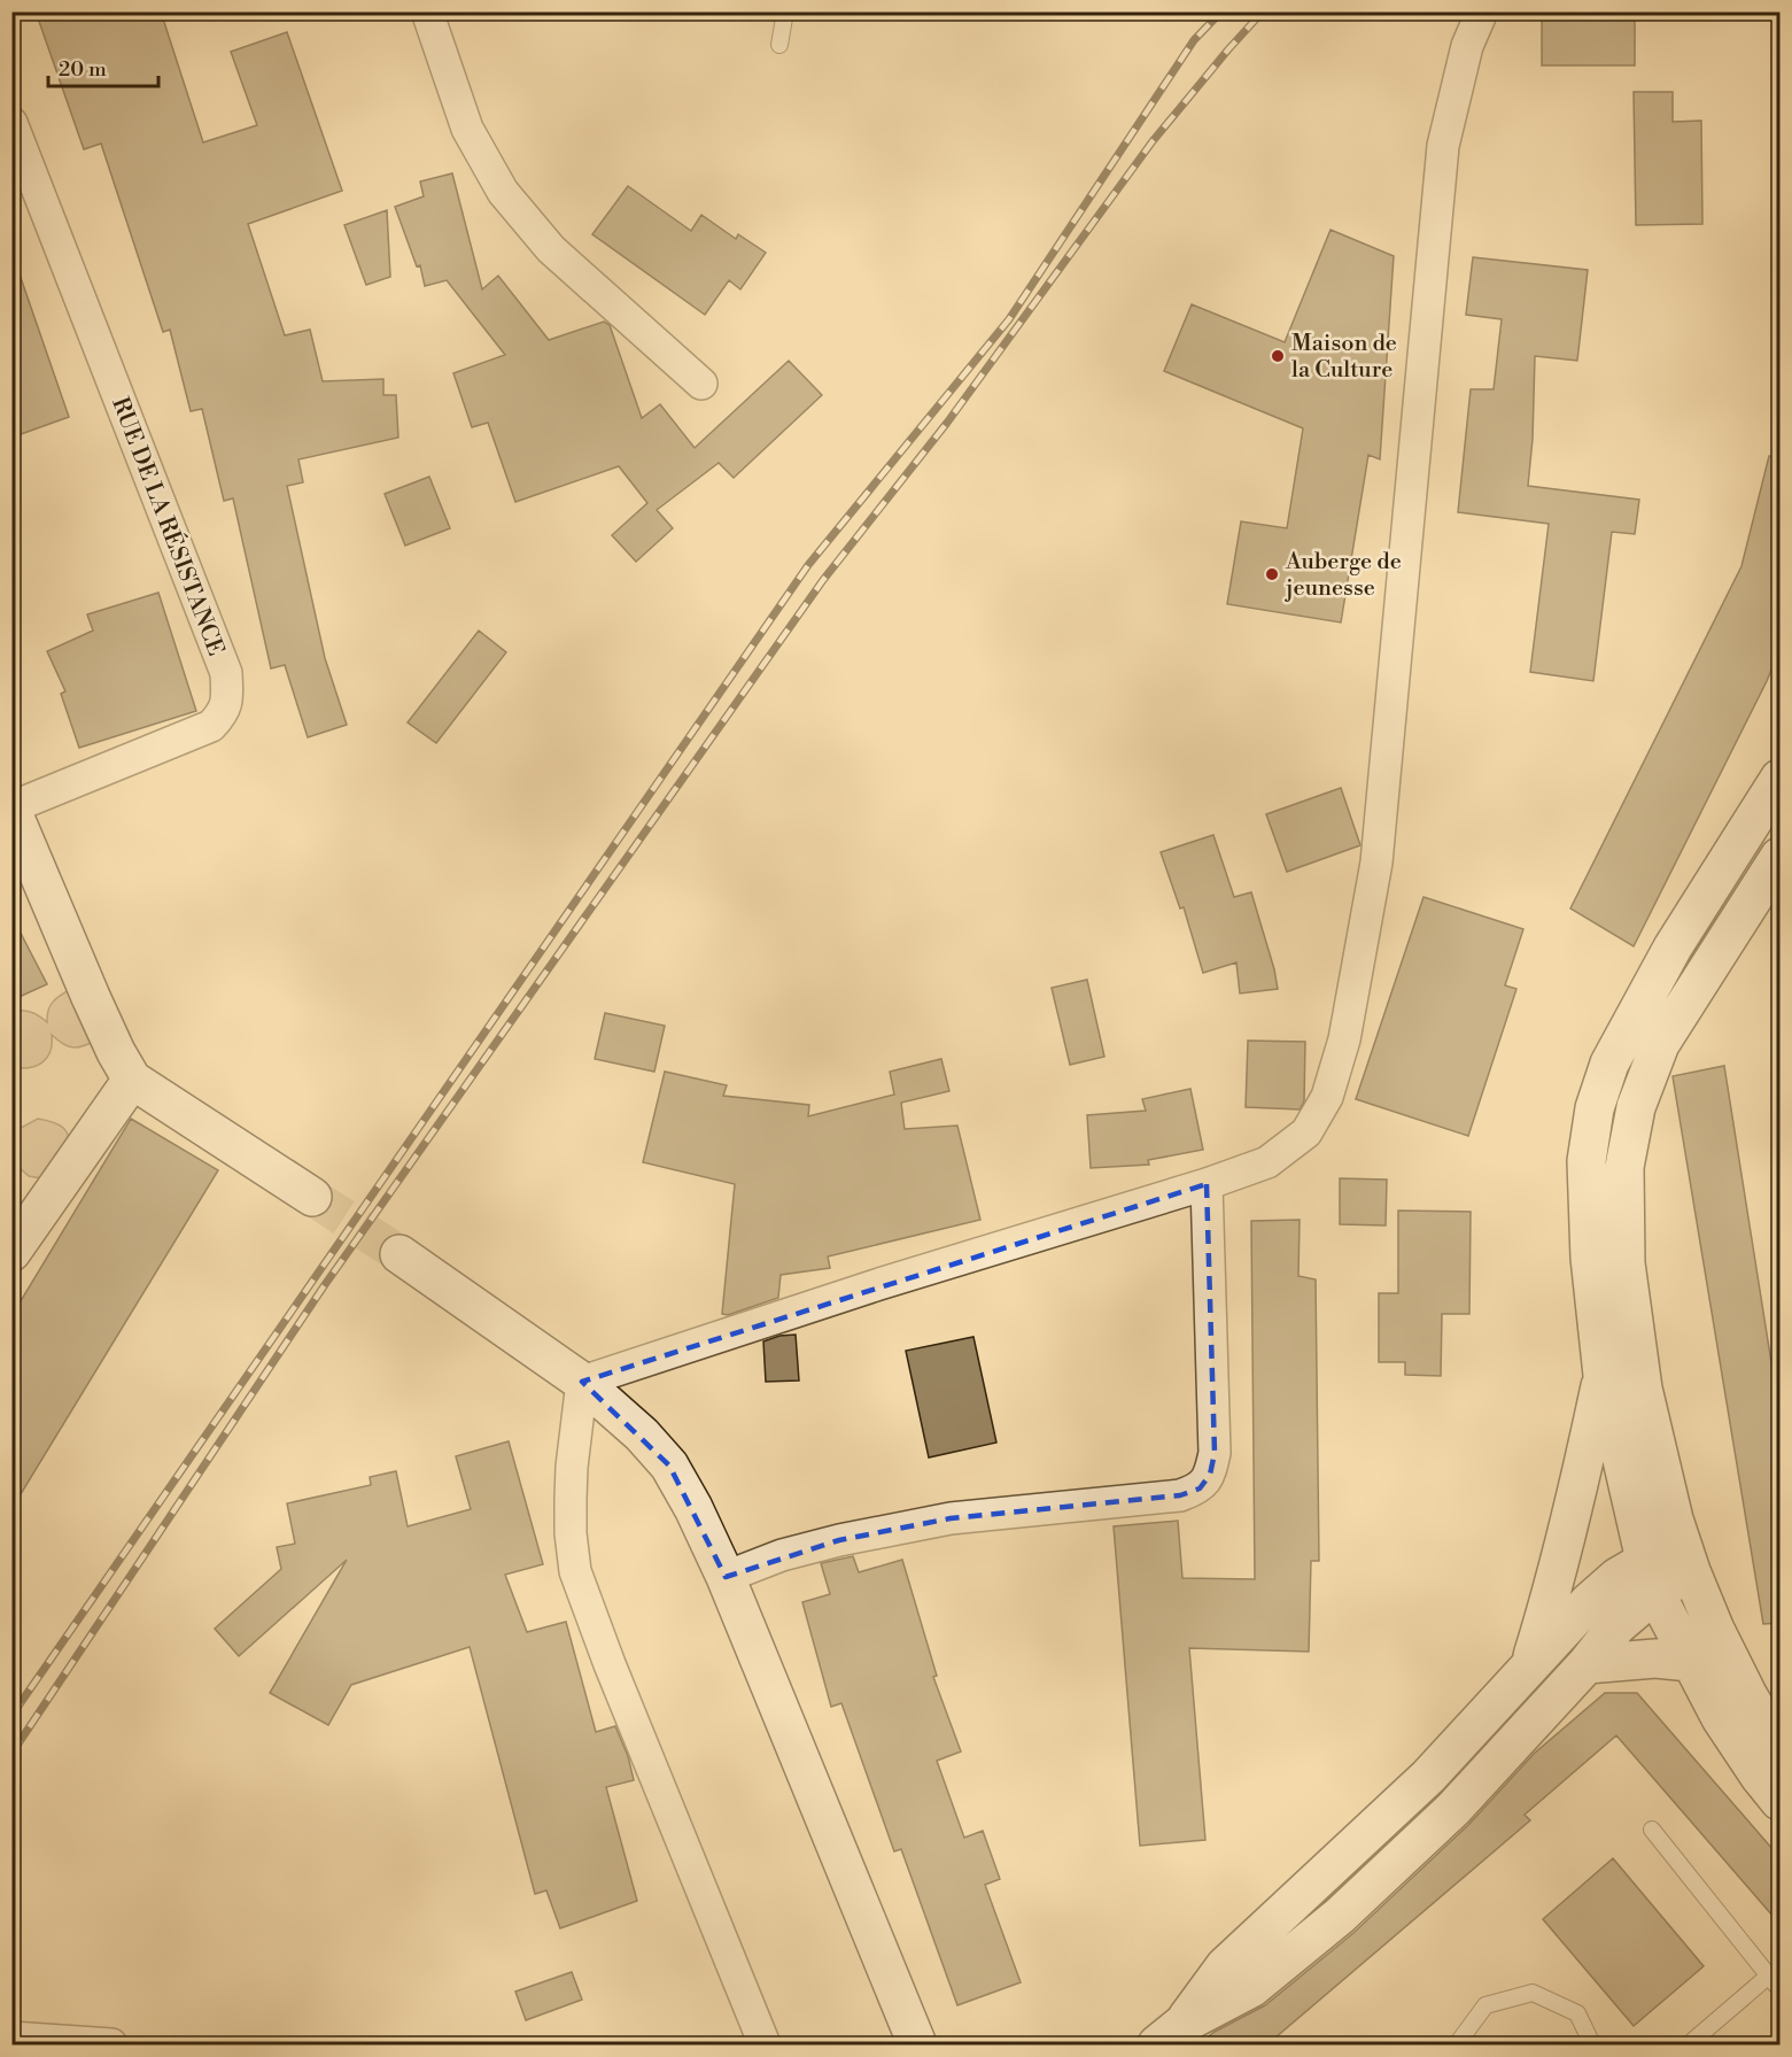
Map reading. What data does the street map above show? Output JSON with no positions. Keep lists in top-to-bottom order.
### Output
{
  "streets": {
    "street": ["RUE DE LA RÉSISTANCE"]
  },
  "places": ["Maison de la Culture", "Auberge de jeunesse"],
  "scale_bar": "20 m"
}
